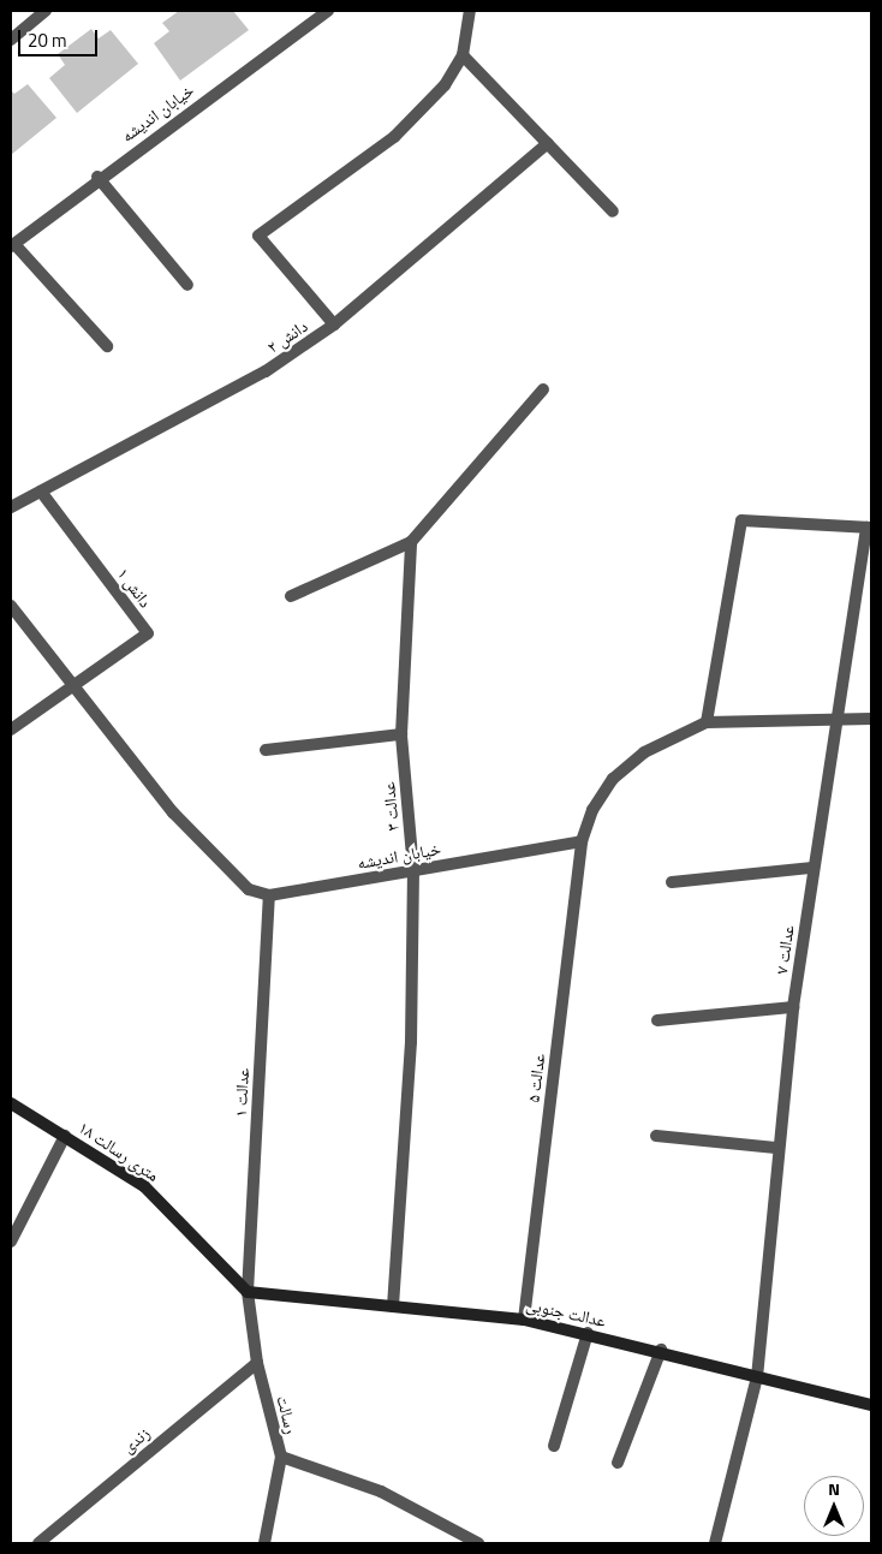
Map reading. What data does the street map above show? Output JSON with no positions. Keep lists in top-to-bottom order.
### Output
{
  "streets": {
    "street": [
      "خیابان اندیشه",
      "دانش ۲",
      "دانش ۱",
      "عدالت ۳",
      "عدالت ۷",
      "عدالت ۵",
      "عدالت ۱",
      "۱۸ متری رسالت",
      "عدالت جنوبی",
      "رسالت",
      "زندی"
    ]
  },
  "crossings": [
    ["خیابان اندیشه", "عدالت ۳"],
    ["خیابان اندیشه", "عدالت ۵"],
    ["خیابان اندیشه", "عدالت ۱"],
    ["دانش ۲", "دانش ۱"],
    ["عدالت ۳", "عدالت جنوبی"],
    ["عدالت ۷", "عدالت جنوبی"],
    ["عدالت ۵", "عدالت جنوبی"],
    ["عدالت ۱", "۱۸ متری رسالت"],
    ["عدالت ۱", "عدالت جنوبی"],
    ["عدالت ۱", "رسالت"],
    ["۱۸ متری رسالت", "عدالت جنوبی"],
    ["۱۸ متری رسالت", "رسالت"],
    ["عدالت جنوبی", "رسالت"],
    ["رسالت", "زندی"]
  ],
  "scale_bar": "20 m",
  "north": "top"
}
